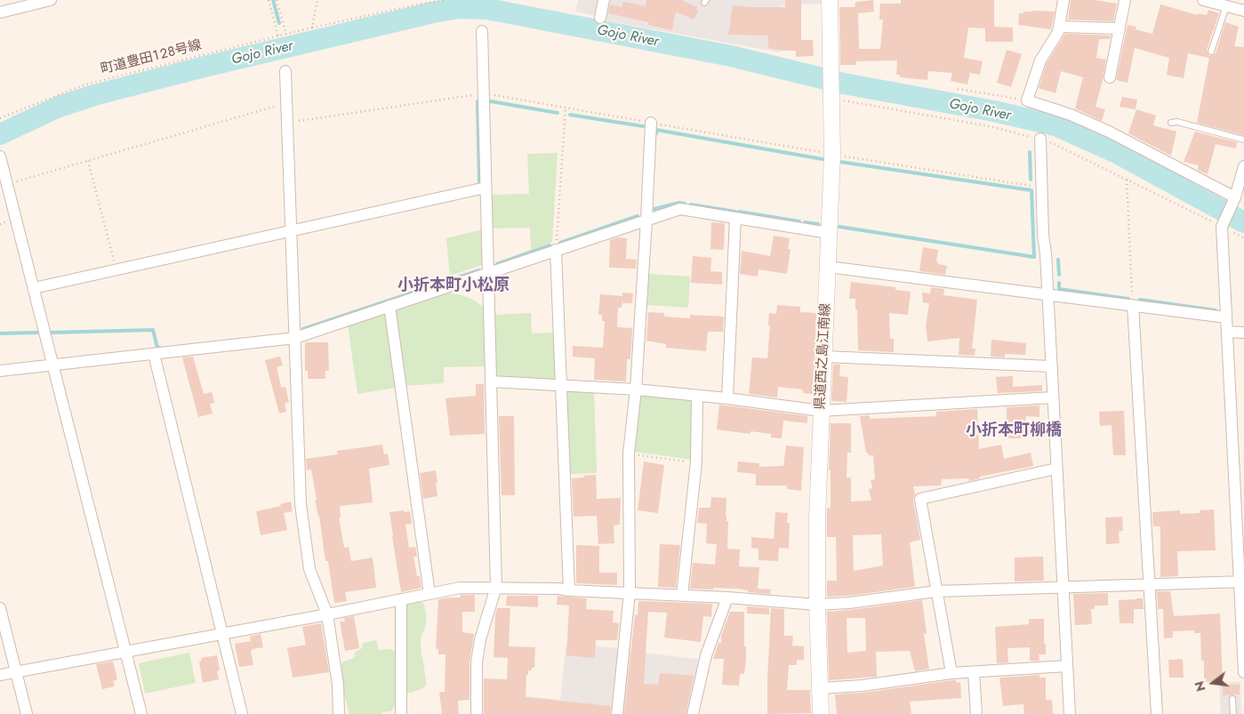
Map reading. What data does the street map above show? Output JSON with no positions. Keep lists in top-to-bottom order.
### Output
{
  "streets": {
    "main road": ["県道西之島江南線"],
    "path": ["町道豊田１２８号線"]
  },
  "districts": ["小折本町小松原", "小折本町柳橋"],
  "water": ["Gojo River"],
  "north": "left"
}
